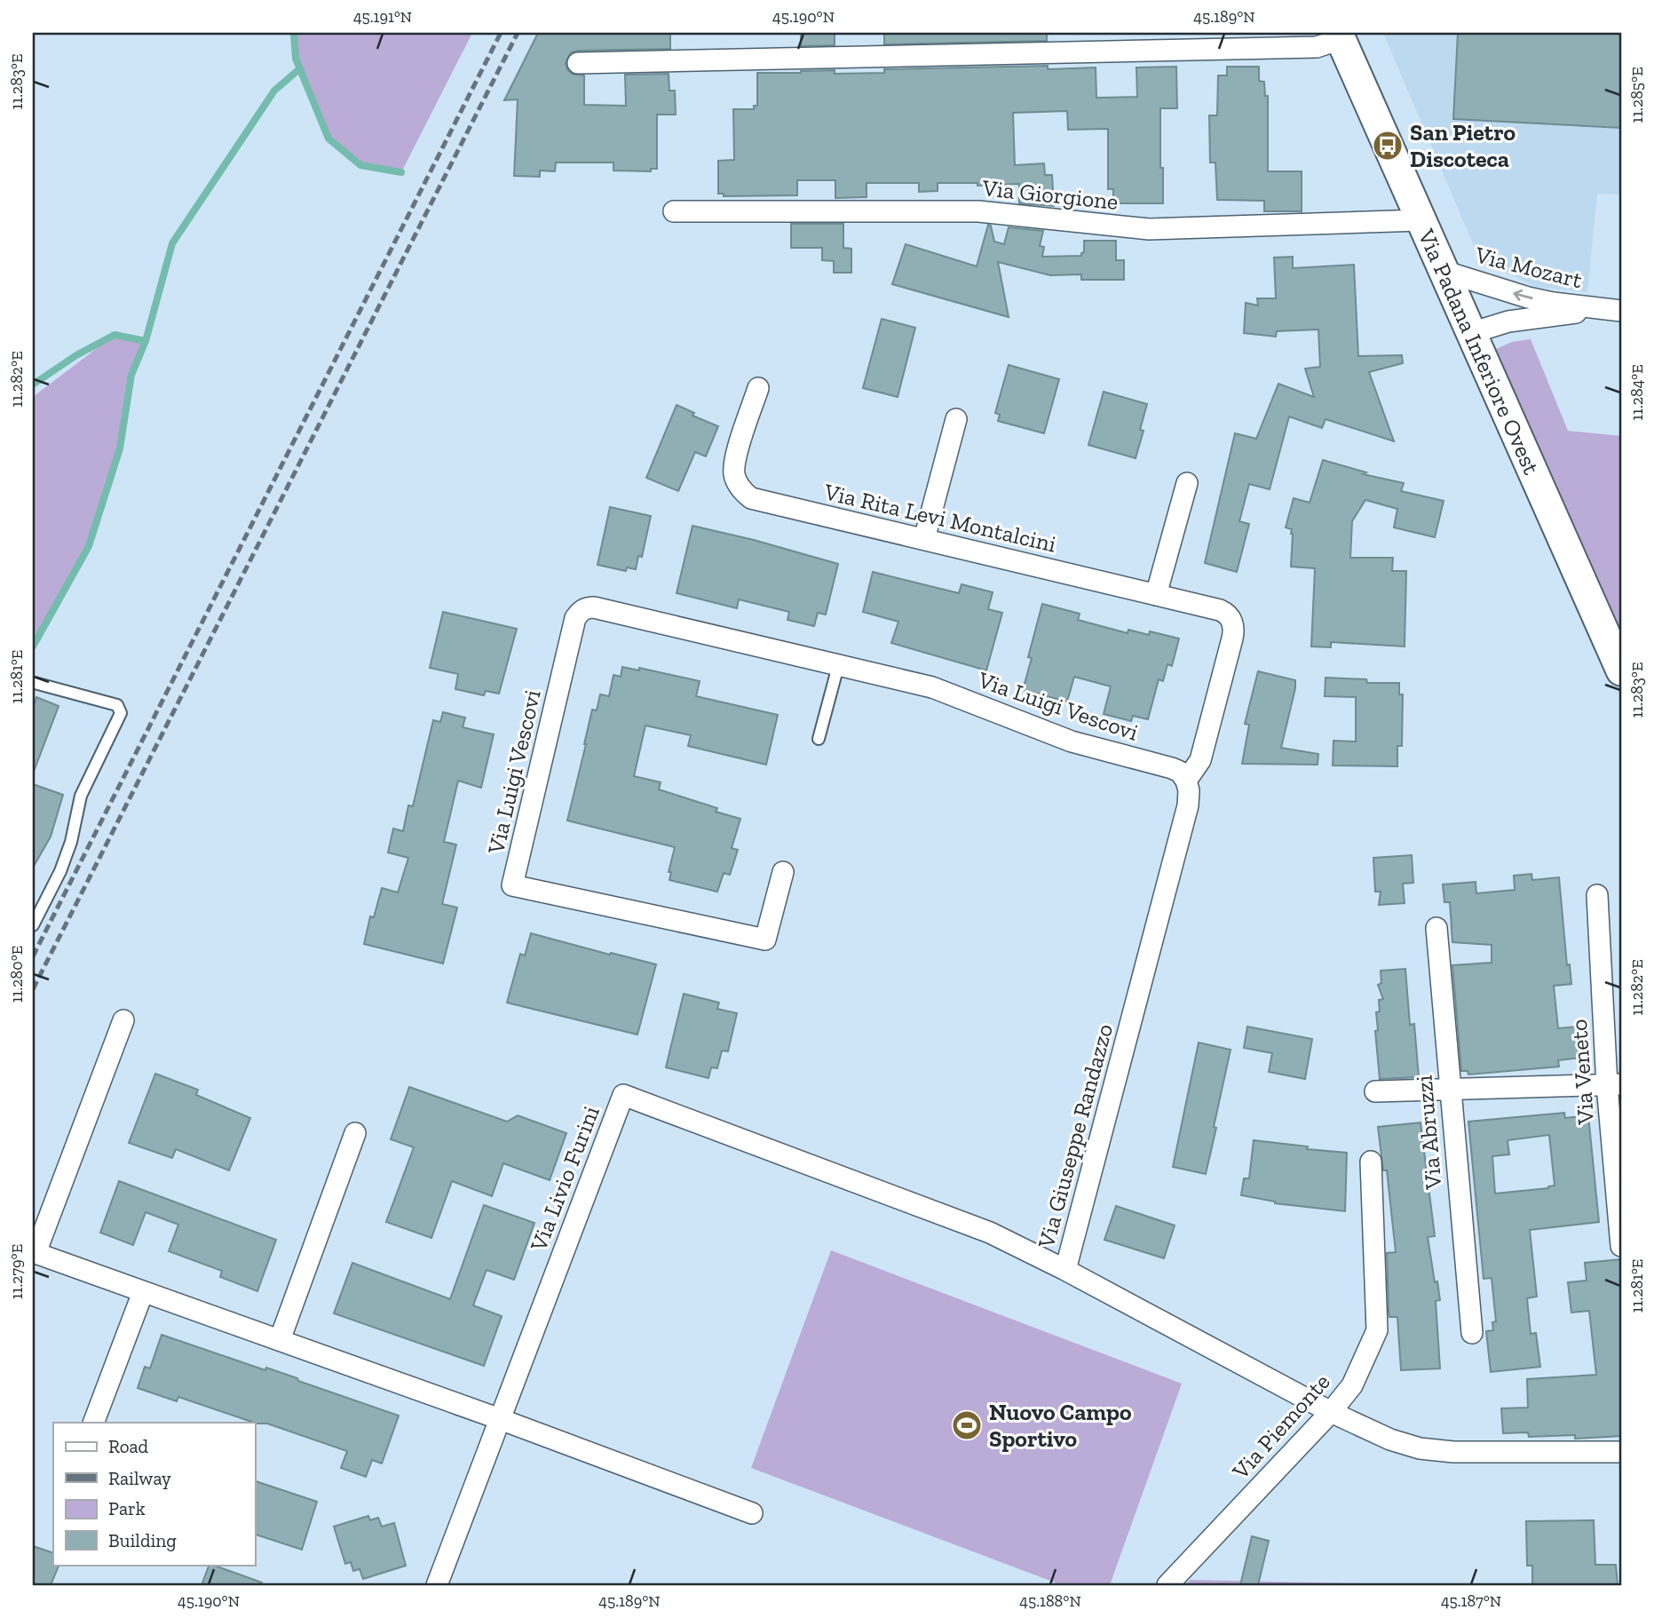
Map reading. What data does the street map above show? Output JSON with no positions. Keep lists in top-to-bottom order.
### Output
{
  "streets": {
    "street": [
      "Via Giorgione",
      "Via Mozart",
      "Via Padana Inferiore Ovest",
      "Via Rita Levi Montalcini",
      "Via Luigi Vescovi",
      "Via Veneto",
      "Via Abruzzi",
      "Via Giuseppe Randazzo",
      "Via Livio Furini",
      "Via Piemonte"
    ]
  },
  "crossings": [
    ["Via Giorgione", "Via Padana Inferiore Ovest"],
    ["Via Mozart", "Via Padana Inferiore Ovest"],
    ["Via Rita Levi Montalcini", "Via Luigi Vescovi"],
    ["Via Rita Levi Montalcini", "Via Giuseppe Randazzo"],
    ["Via Luigi Vescovi", "Via Giuseppe Randazzo"],
    ["Via Giuseppe Randazzo", "Via Livio Furini"],
    ["Via Giuseppe Randazzo", "Via Piemonte"]
  ],
  "places": {
    "bus stop": ["San Pietro Discoteca"],
    "sports": ["Nuovo Campo Sportivo"]
  },
  "legend": [
    "Road",
    "Railway",
    "Park",
    "Building"
  ],
  "coordinates": [
    "45.191°N",
    "45.190°N",
    "45.189°N",
    "11.283°E",
    "11.285°E",
    "11.282°E",
    "11.284°E",
    "11.281°E",
    "11.280°E",
    "11.279°E",
    "45.188°N",
    "45.187°N"
  ]
}
